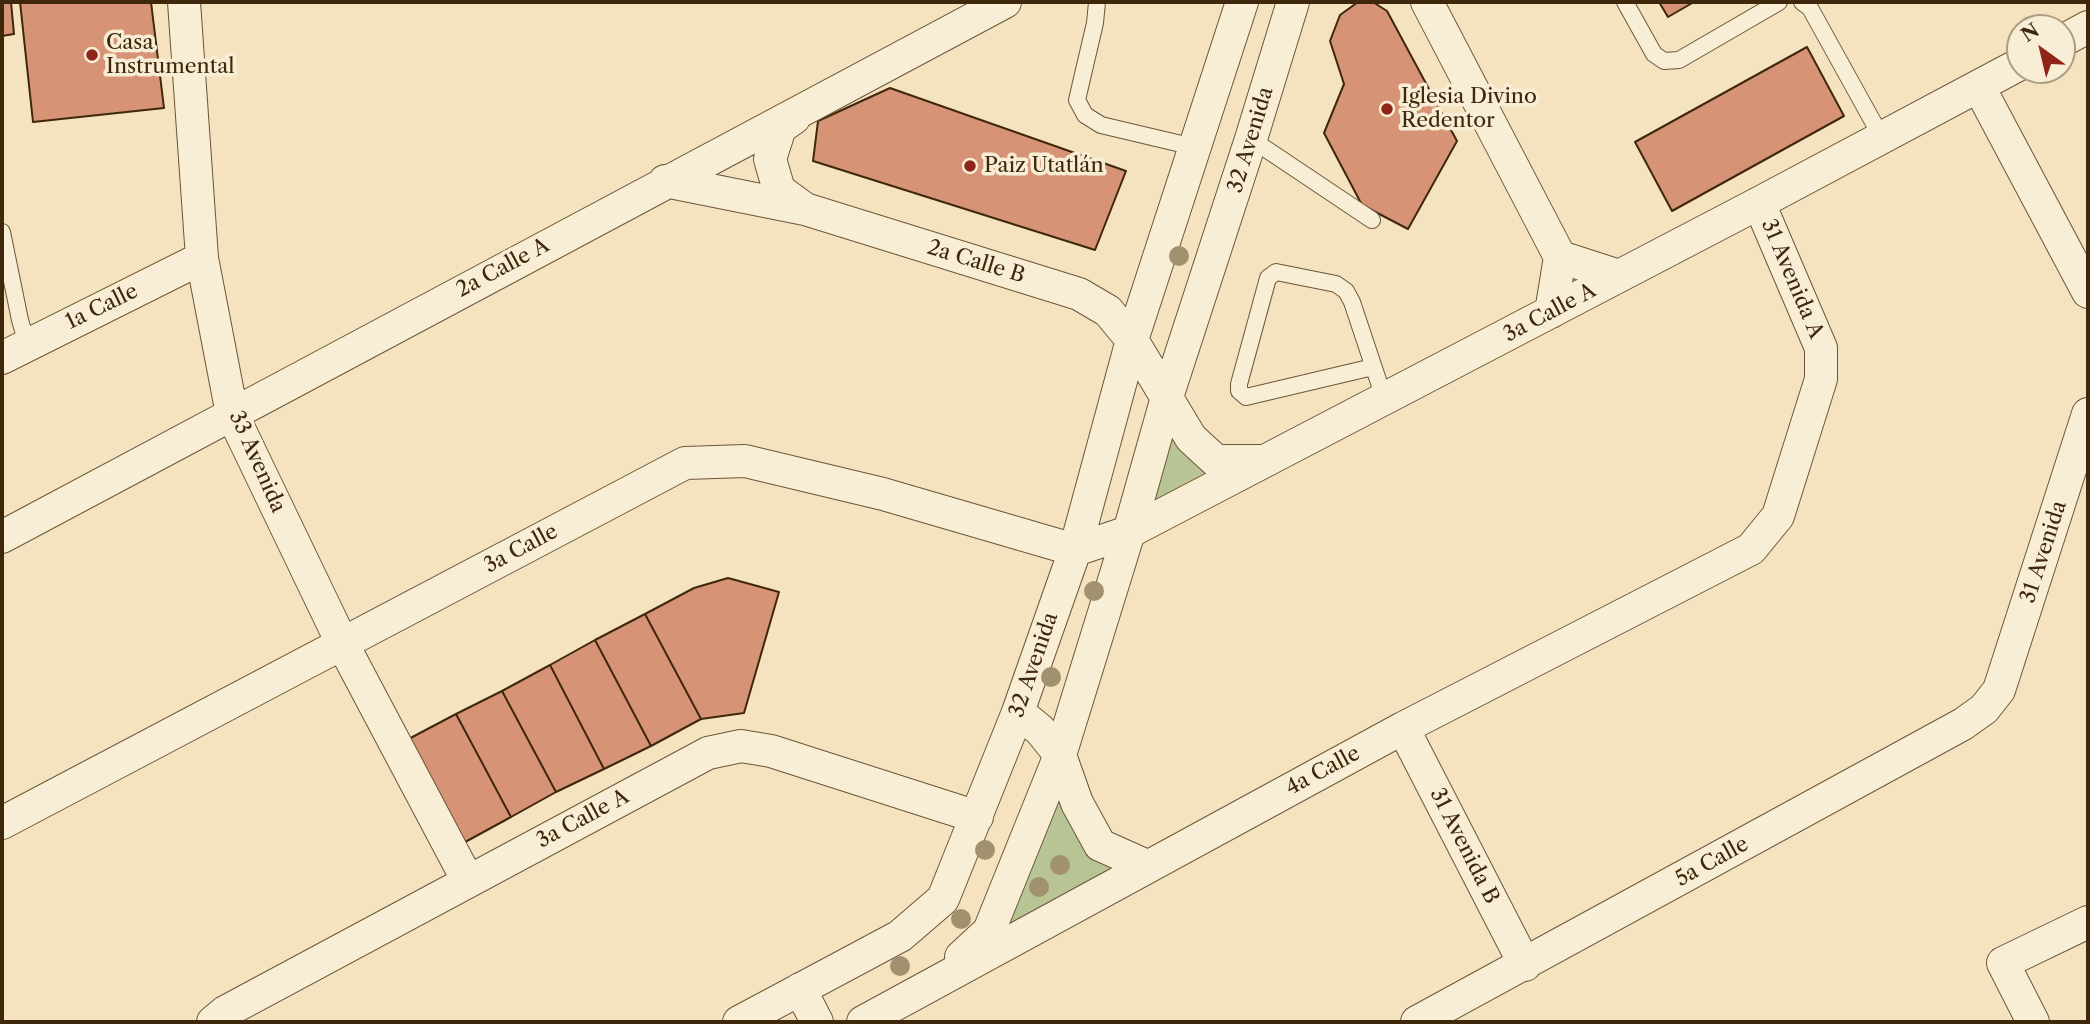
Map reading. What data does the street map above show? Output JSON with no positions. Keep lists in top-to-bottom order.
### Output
{
  "streets": {
    "street": [
      "32 Avenida",
      "2a Calle B",
      "2a Calle A",
      "31 Avenida A",
      "1a Calle",
      "3a Calle A",
      "33 Avenida",
      "3a Calle",
      "31 Avenida",
      "4a Calle",
      "31 Avenida B",
      "5a Calle"
    ]
  },
  "crossings": [
    ["32 Avenida", "2a Calle B"],
    ["32 Avenida", "3a Calle A"],
    ["32 Avenida", "3a Calle"],
    ["32 Avenida", "4a Calle"],
    ["2a Calle B", "2a Calle A"],
    ["2a Calle A", "33 Avenida"],
    ["31 Avenida A", "3a Calle A"],
    ["31 Avenida A", "4a Calle"],
    ["1a Calle", "33 Avenida"],
    ["3a Calle A", "33 Avenida"],
    ["3a Calle A", "3a Calle"],
    ["33 Avenida", "3a Calle"],
    ["31 Avenida", "5a Calle"],
    ["4a Calle", "31 Avenida B"],
    ["31 Avenida B", "5a Calle"]
  ],
  "places": ["Casa Instrumental", "Iglesia Divino Redentor", "Paiz Utatlán"],
  "north": "top left"
}
